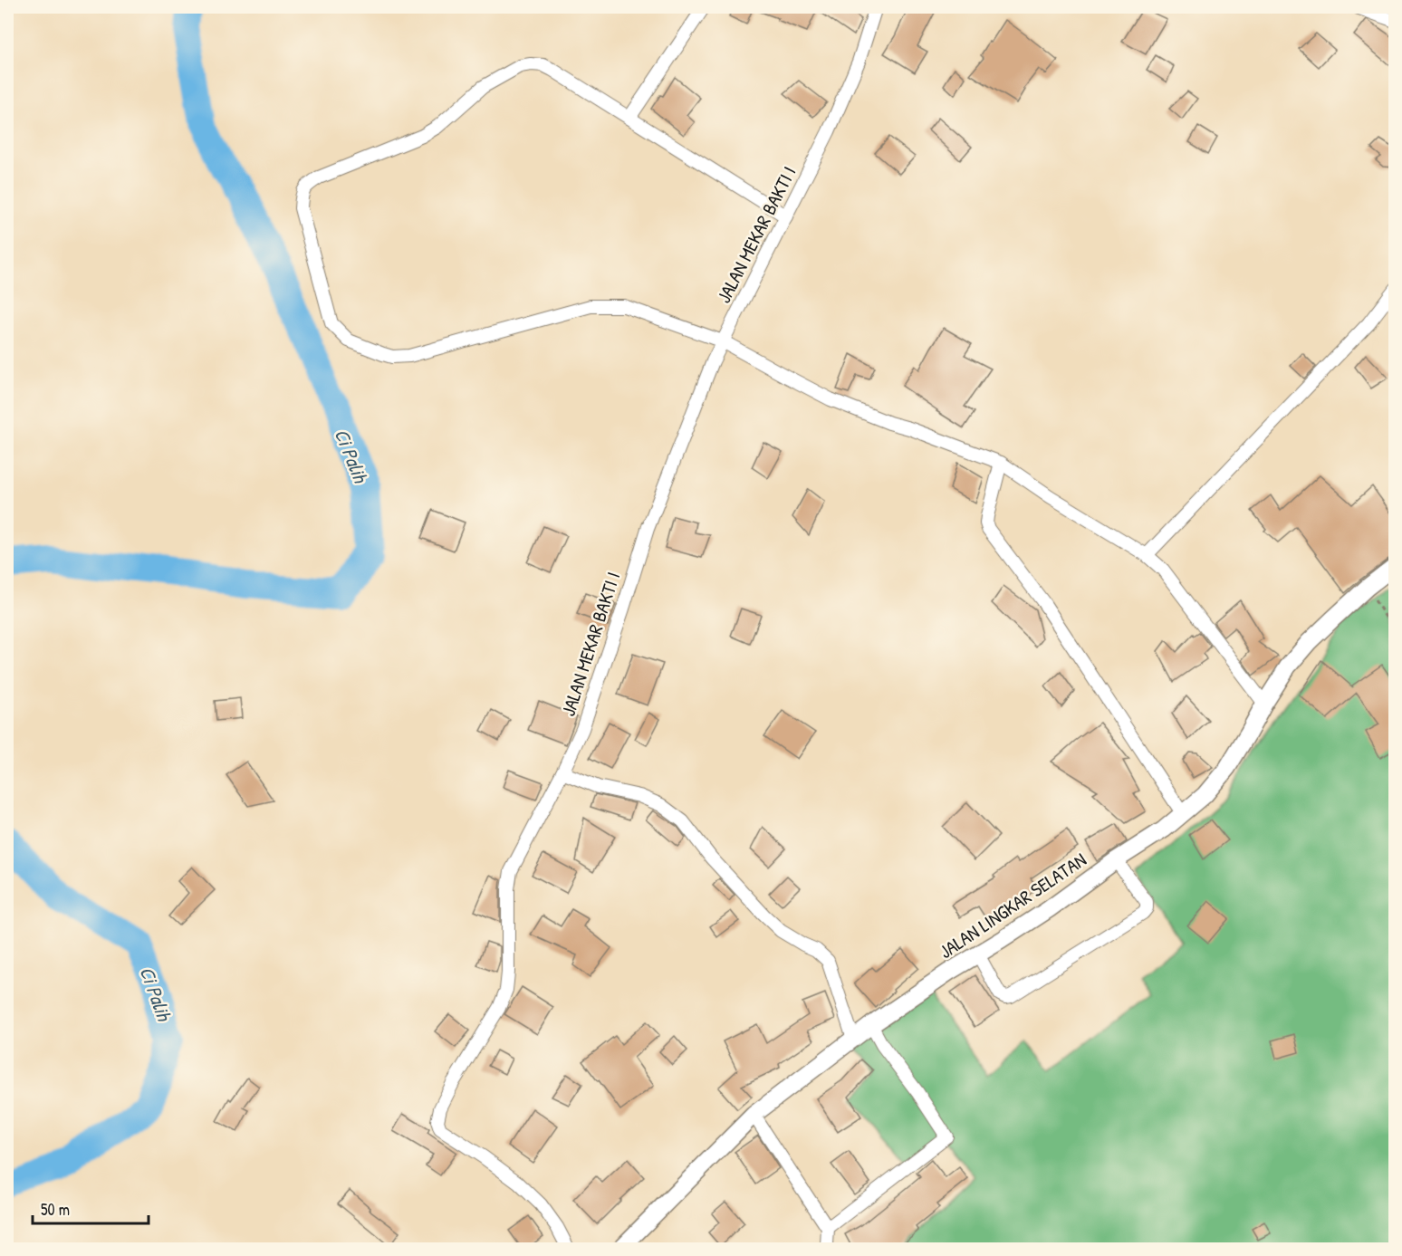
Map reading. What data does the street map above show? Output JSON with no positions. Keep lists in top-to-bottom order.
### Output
{
  "streets": {
    "street": ["JALAN MEKAR BAKTI I", "JALAN LINGKAR SELATAN"]
  },
  "water": ["Ci Palih"],
  "scale_bar": "50 m"
}
